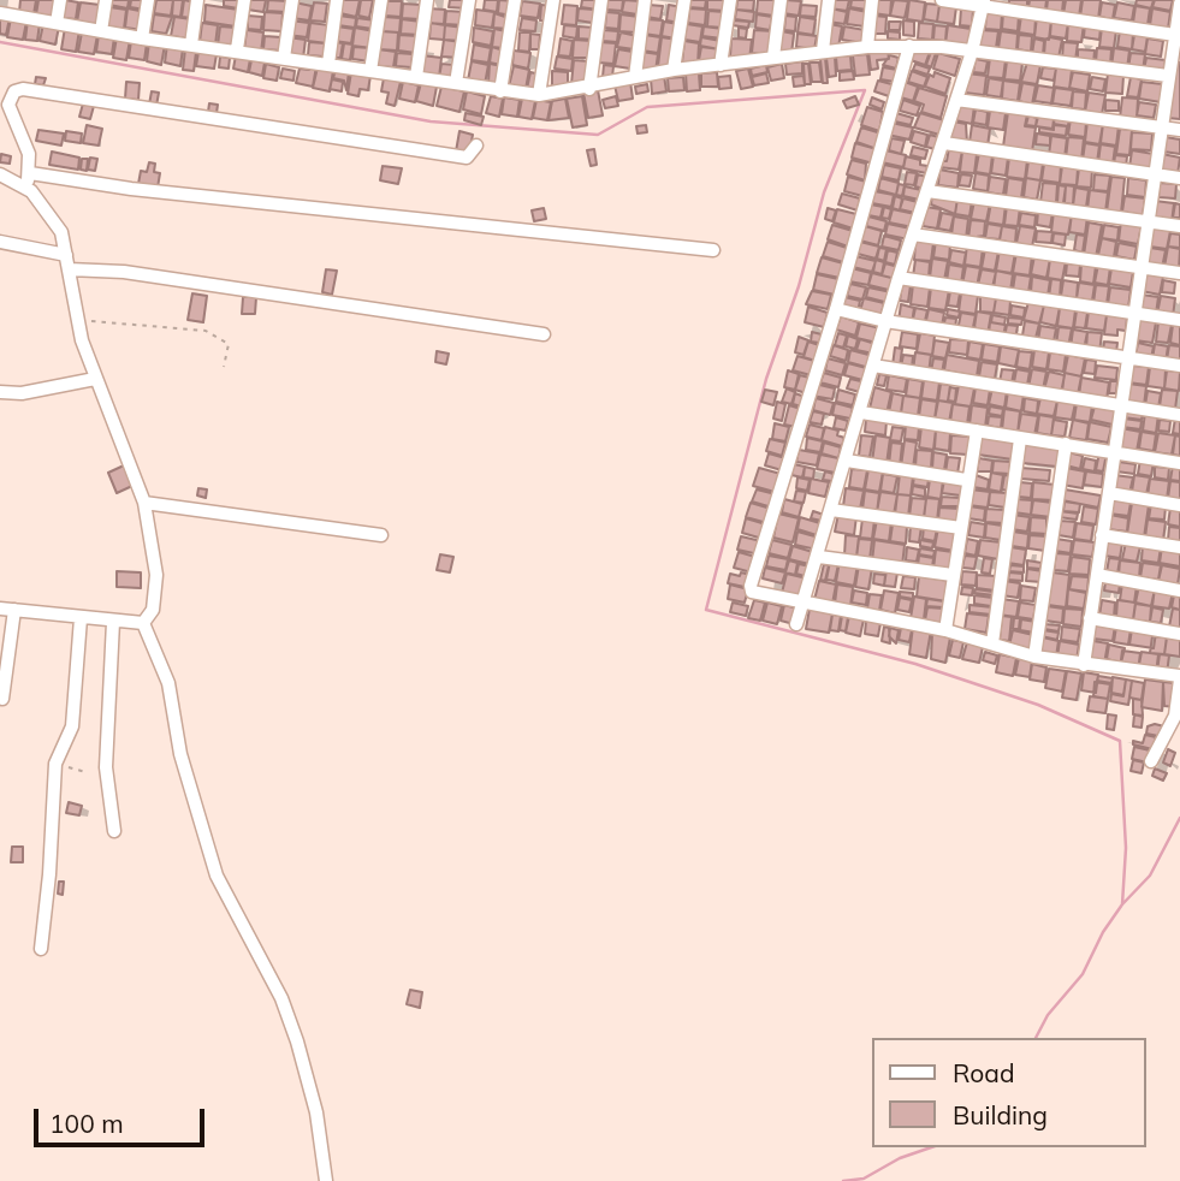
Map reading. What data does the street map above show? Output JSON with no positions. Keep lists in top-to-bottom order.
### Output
{
  "legend": ["Road", "Building"],
  "scale_bar": "100 m"
}
